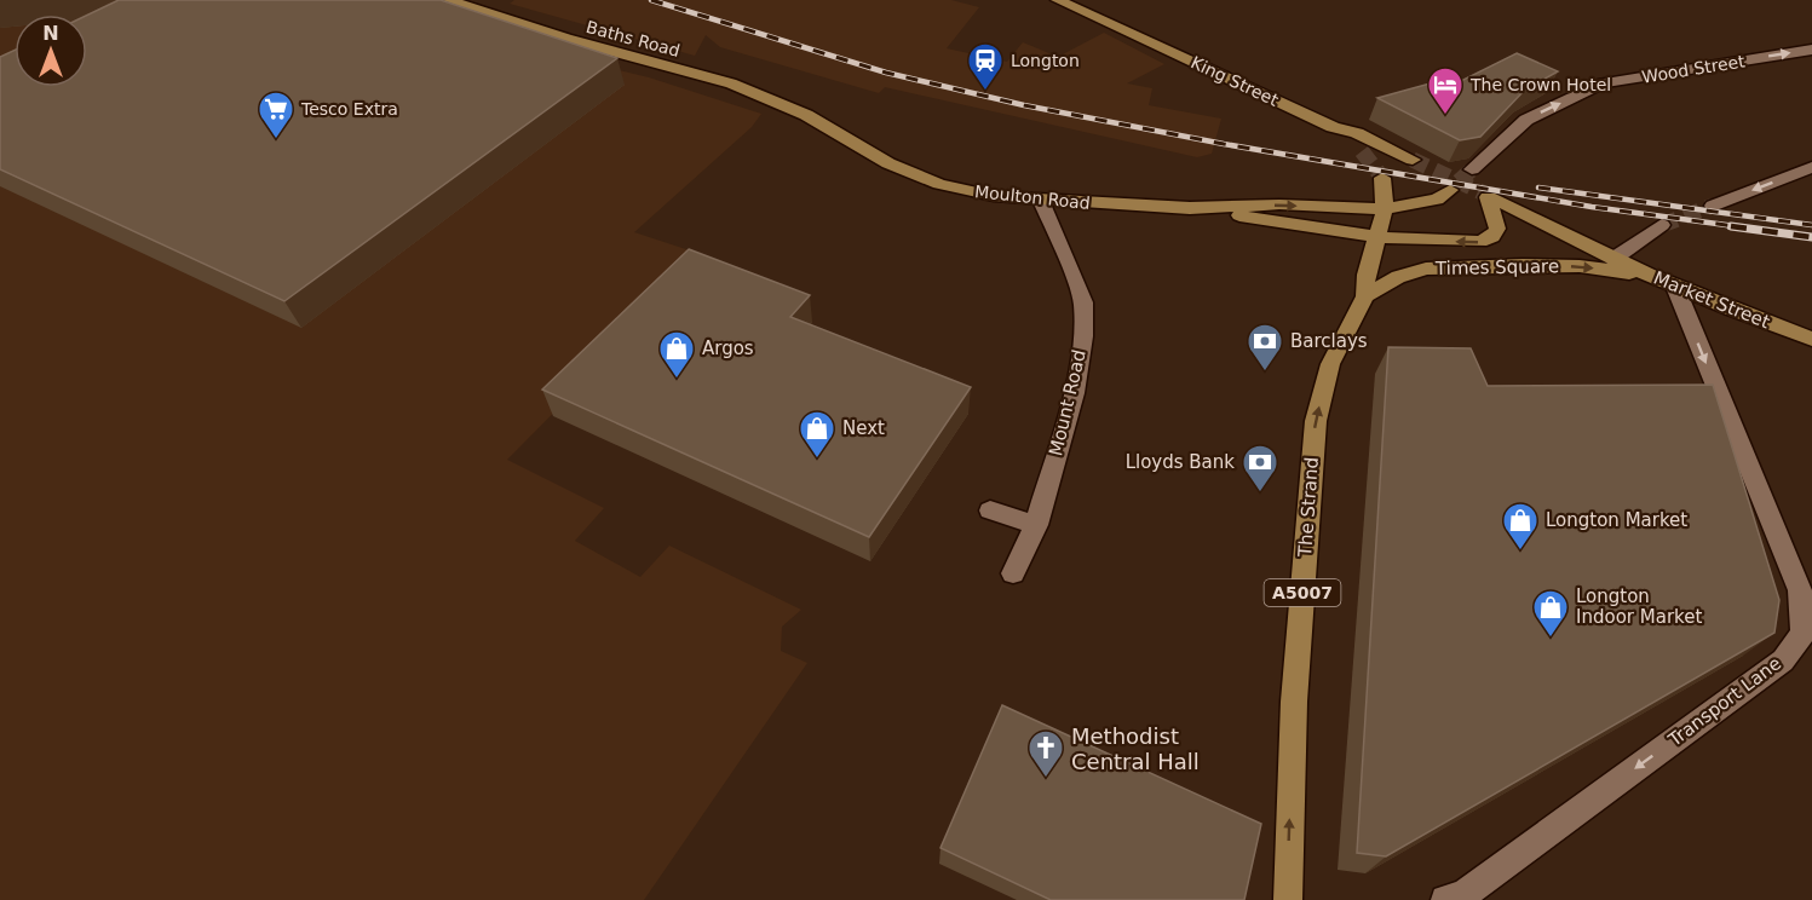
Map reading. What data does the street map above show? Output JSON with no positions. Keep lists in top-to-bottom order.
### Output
{
  "streets": {
    "main road": [
      "Baths Road",
      "King Street",
      "Moulton Road",
      "Times Square",
      "Market Street",
      "The Strand",
      "A5007"
    ],
    "street": ["Wood Street", "Mount Road", "Transport Lane"]
  },
  "crossings": [
    ["Baths Road", "Moulton Road"],
    ["Moulton Road", "Times Square"],
    ["Moulton Road", "Mount Road"],
    ["Moulton Road", "A5007"],
    ["Times Square", "Market Street"],
    ["Times Square", "The Strand"],
    ["Times Square", "A5007"],
    ["Market Street", "Transport Lane"],
    ["The Strand", "A5007"]
  ],
  "one_way": ["The Strand"],
  "places": {
    "station": ["Longton"],
    "hotel": ["The Crown Hotel"],
    "supermarket": ["Tesco Extra"],
    "bank": ["Barclays", "Lloyds Bank"],
    "shop": [
      "Argos",
      "Next",
      "Longton Market",
      "Longton Indoor Market"
    ],
    "church": ["Methodist Central Hall"]
  },
  "north": "top"
}
